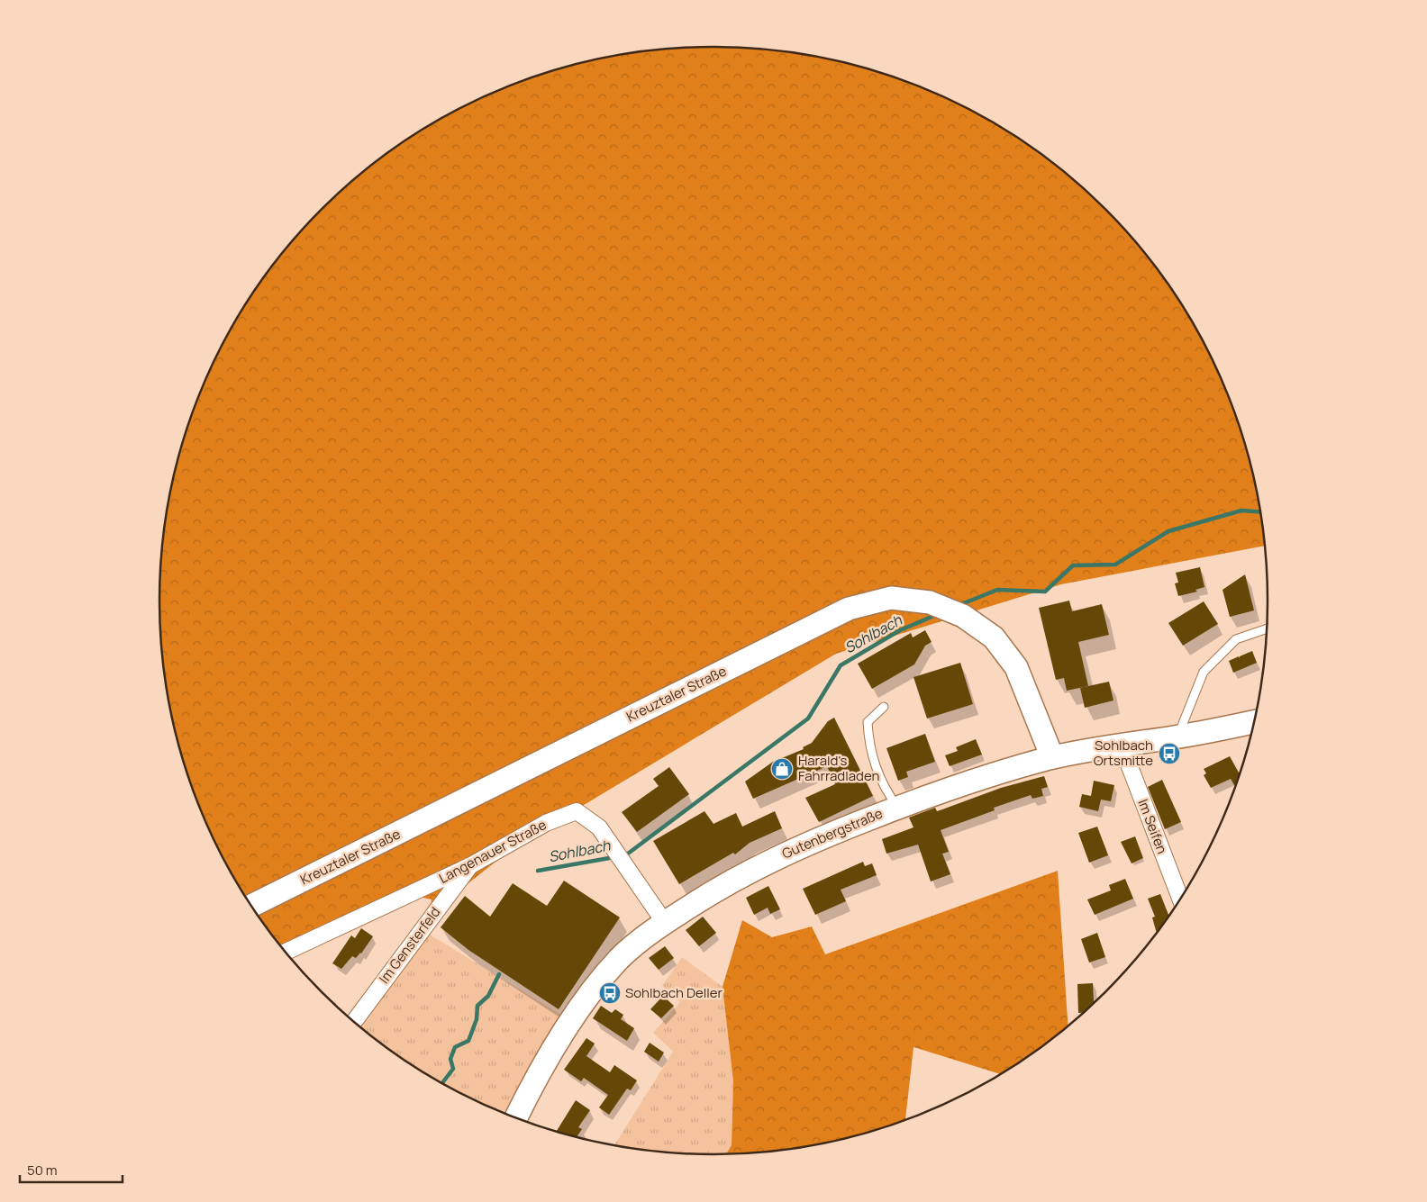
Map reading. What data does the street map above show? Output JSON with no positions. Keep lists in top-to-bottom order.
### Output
{
  "streets": {
    "street": [
      "Kreuztaler Straße",
      "Im Seifen",
      "Gutenbergstraße",
      "Langenauer Straße",
      "Im Gensterfeld"
    ]
  },
  "crossings": [
    ["Kreuztaler Straße", "Gutenbergstraße"],
    ["Im Seifen", "Gutenbergstraße"],
    ["Gutenbergstraße", "Langenauer Straße"],
    ["Langenauer Straße", "Im Gensterfeld"]
  ],
  "water": ["Sohlbach"],
  "places": {
    "bus stop": ["Sohlbach Ortsmitte", "Sohlbach Deller"],
    "shop": ["Harald's Fahrradladen"]
  },
  "scale_bar": "50 m"
}
